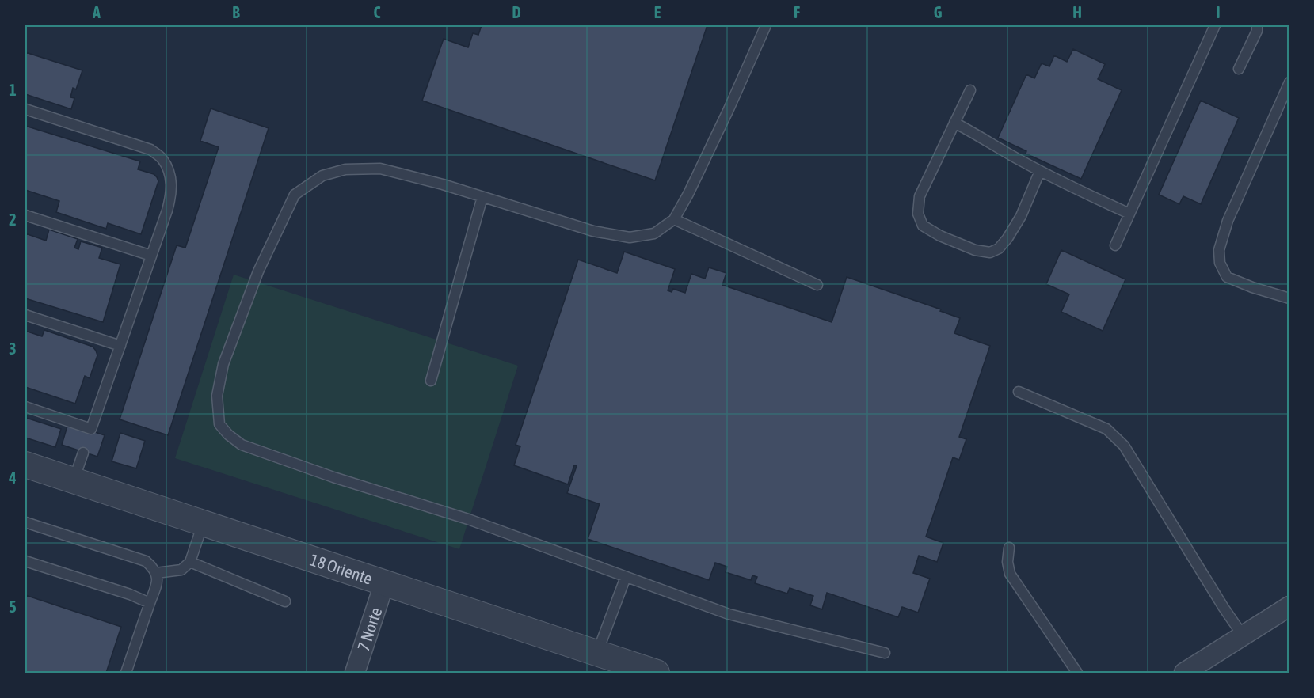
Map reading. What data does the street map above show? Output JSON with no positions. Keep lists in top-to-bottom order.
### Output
{
  "streets": {
    "street": ["18 Oriente", "7 Norte"]
  },
  "crossings": [
    ["18 Oriente", "7 Norte"]
  ],
  "grid": {
    "columns": [
      "A",
      "B",
      "C",
      "D",
      "E",
      "F",
      "G",
      "H",
      "I"
    ],
    "rows": [
      "1",
      "2",
      "3",
      "4",
      "5"
    ]
  }
}
